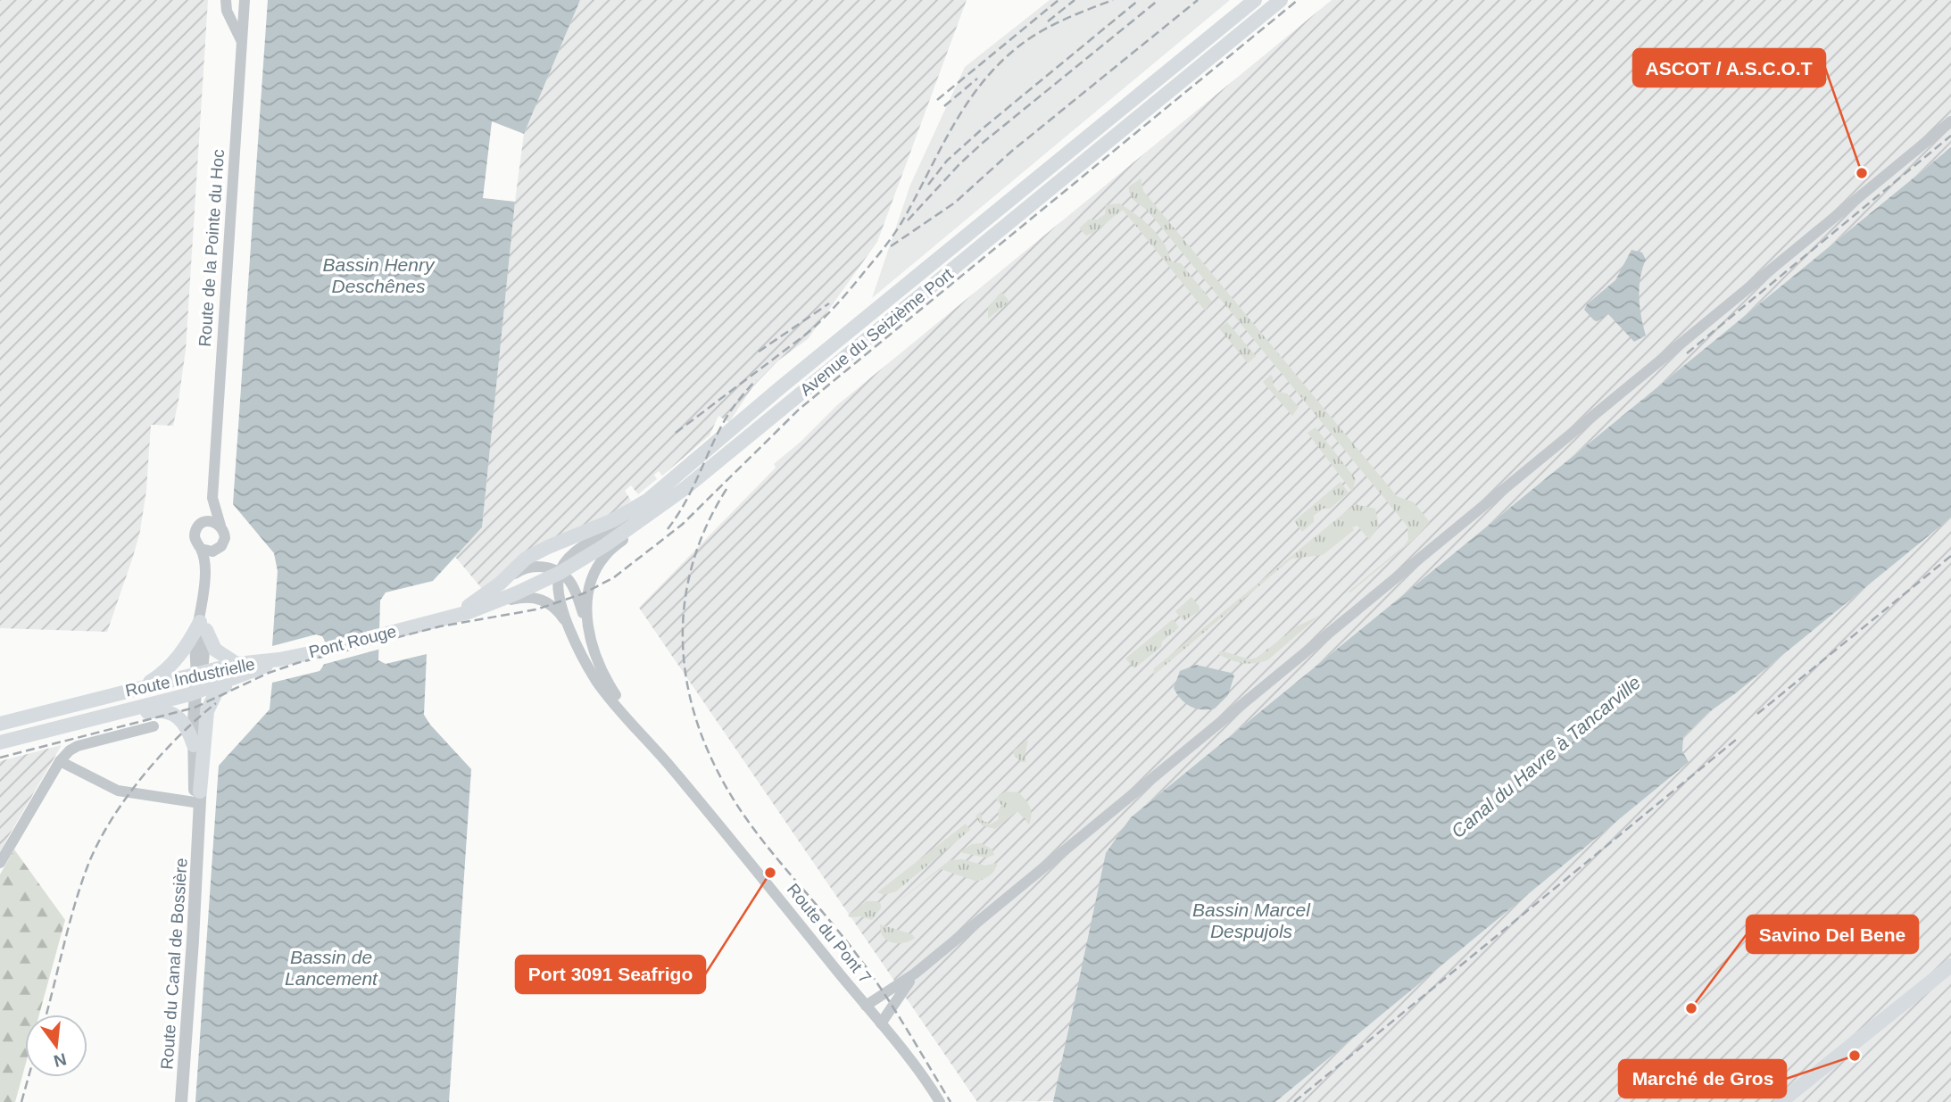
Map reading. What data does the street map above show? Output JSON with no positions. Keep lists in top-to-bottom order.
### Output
{
  "streets": {
    "main road": ["Avenue du Seizième Port", "Pont Rouge", "Route Industrielle"],
    "street": ["Route de la Pointe du Hoc", "Route du Pont 7", "Route du Canal de Bossière"]
  },
  "crossings": [
    ["Route de la Pointe du Hoc", "Route du Canal de Bossière"],
    ["Avenue du Seizième Port", "Pont Rouge"],
    ["Pont Rouge", "Route Industrielle"],
    ["Route Industrielle", "Route du Canal de Bossière"]
  ],
  "water": [
    "Bassin Henry Deschênes",
    "Canal du Havre à Tancarville",
    "Bassin Marcel Despujols",
    "Bassin de Lancement"
  ],
  "places": [
    "ASCOT / A.S.C.O.T",
    "Port 3091 Seafrigo",
    "Savino Del Bene",
    "Marché de Gros"
  ],
  "north": "bottom"
}
